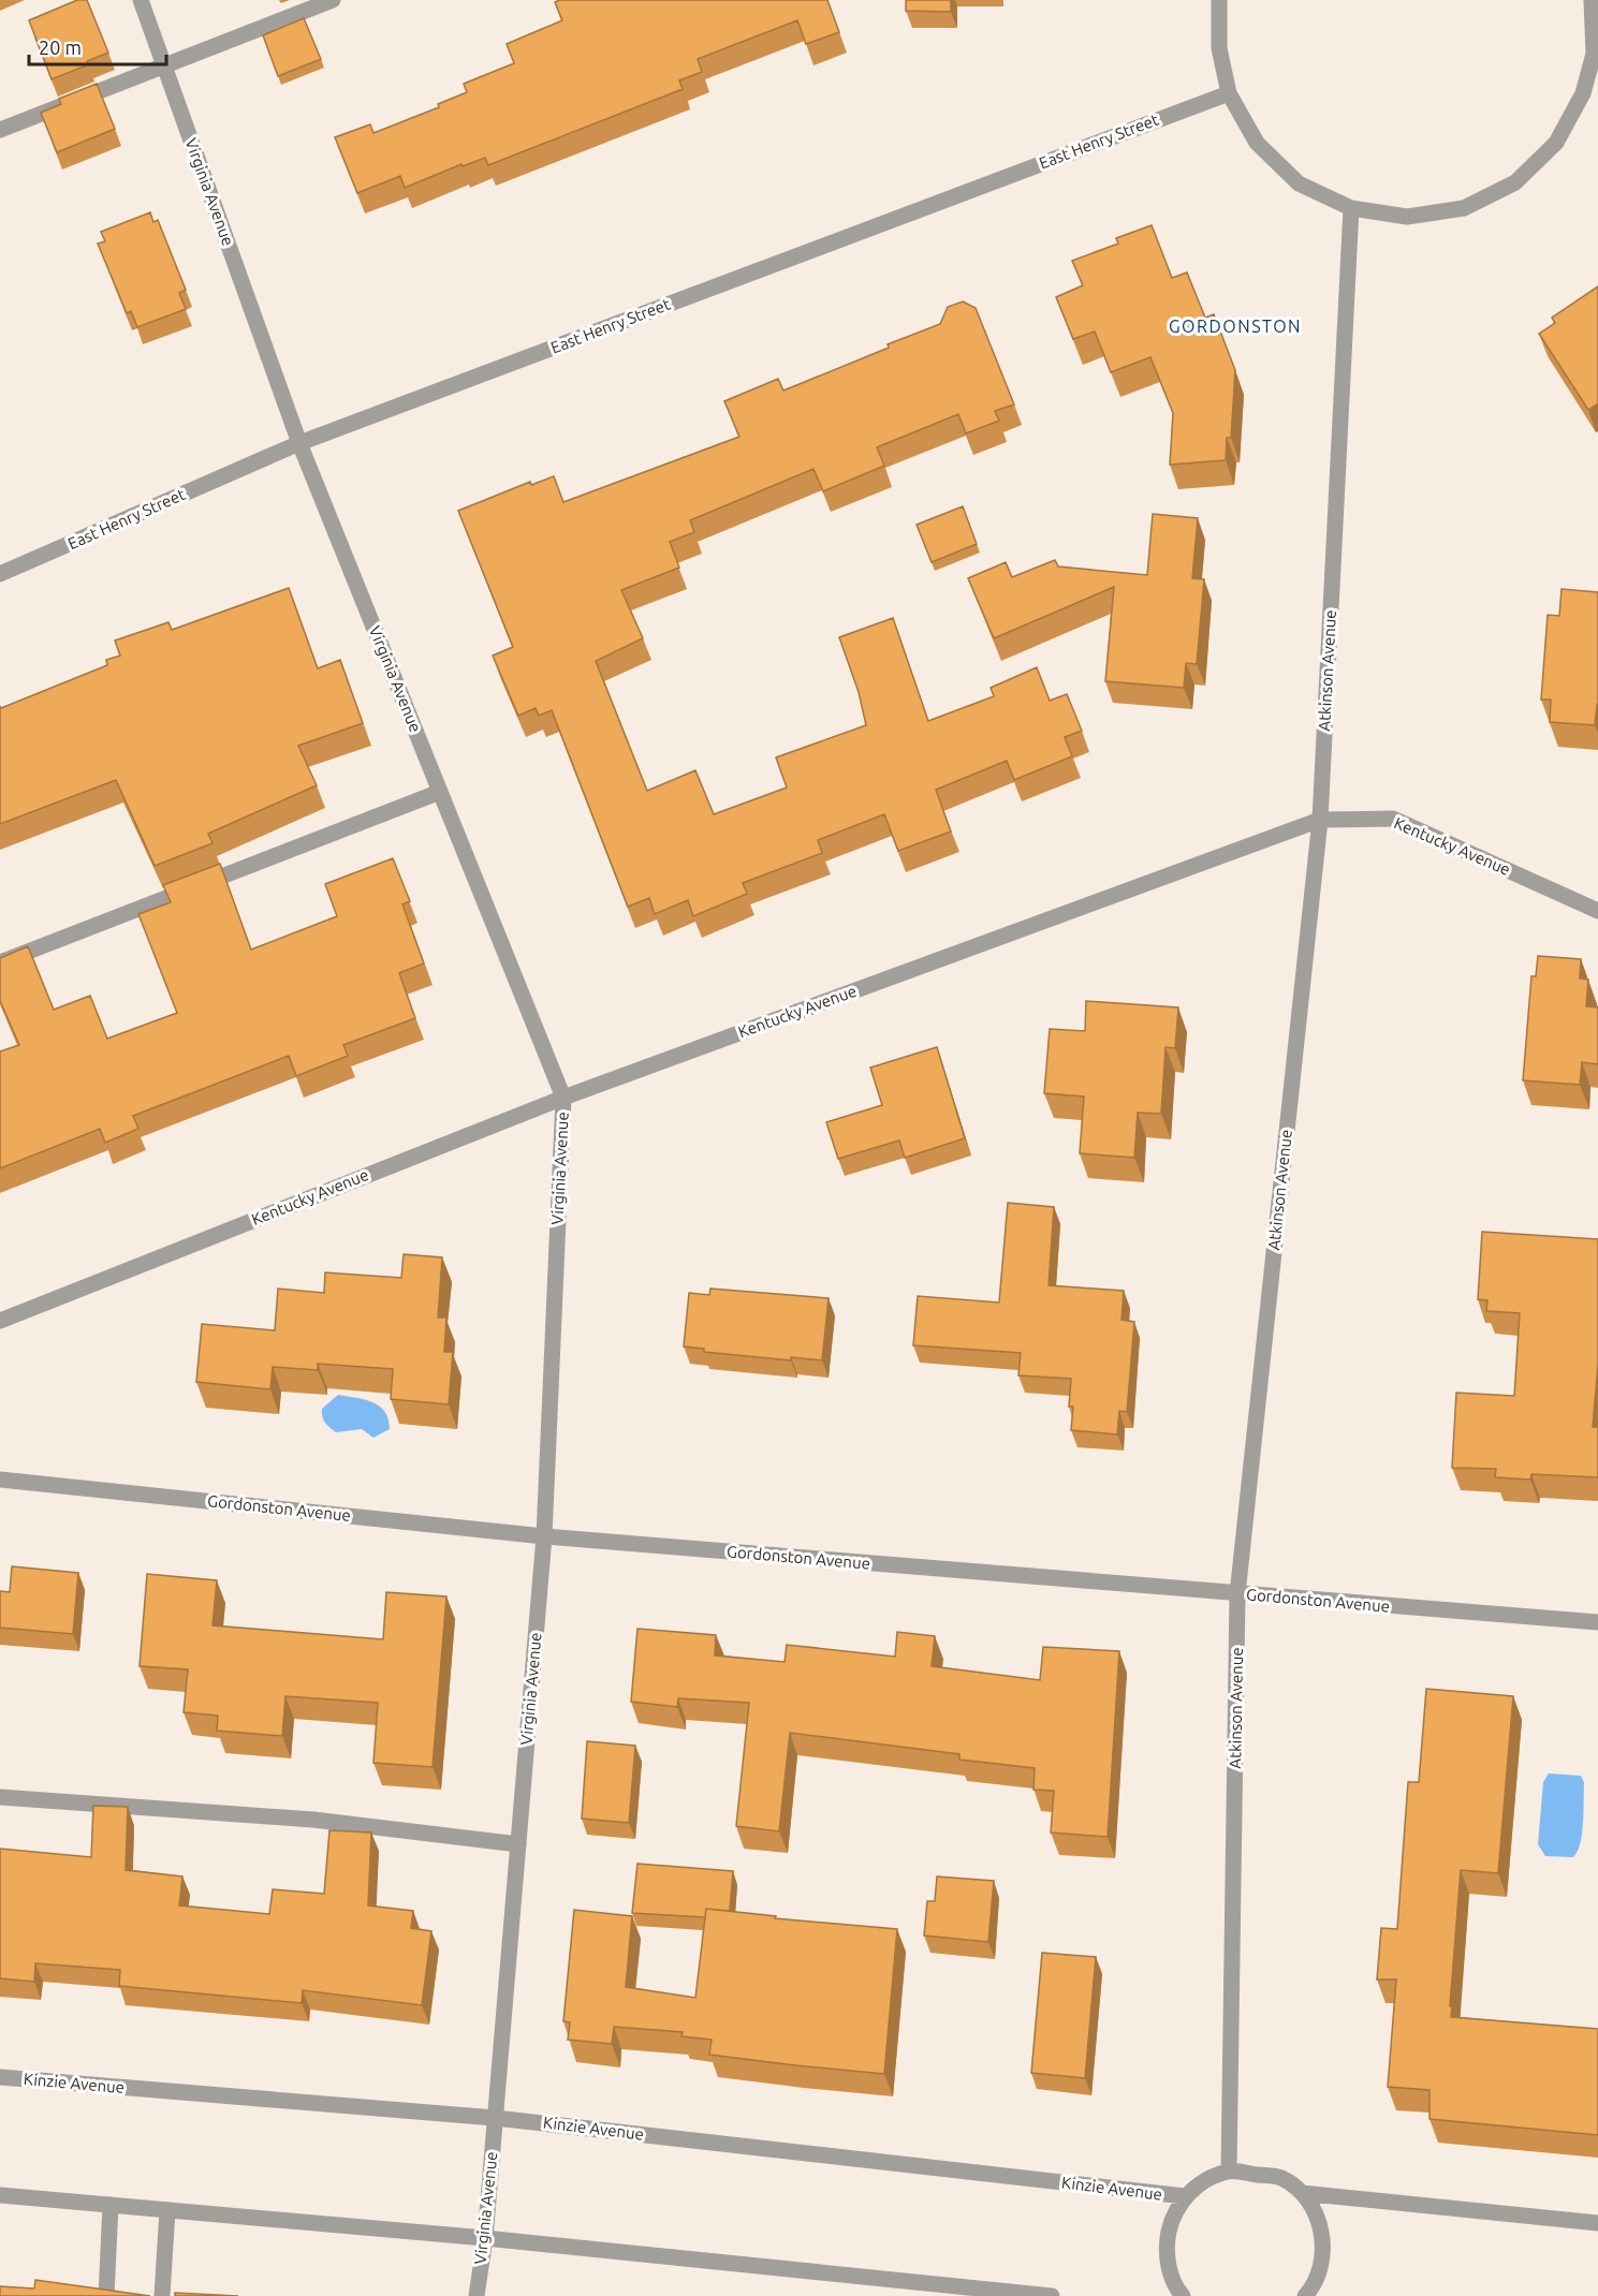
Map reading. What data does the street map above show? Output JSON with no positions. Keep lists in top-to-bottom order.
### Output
{
  "streets": {
    "street": [
      "East Henry Street",
      "Virginia Avenue",
      "Atkinson Avenue",
      "Kentucky Avenue",
      "Gordonston Avenue",
      "Kinzie Avenue"
    ]
  },
  "crossings": [
    ["East Henry Street", "Virginia Avenue"],
    ["Virginia Avenue", "Kentucky Avenue"],
    ["Virginia Avenue", "Gordonston Avenue"],
    ["Virginia Avenue", "Kinzie Avenue"],
    ["Atkinson Avenue", "Kentucky Avenue"],
    ["Atkinson Avenue", "Gordonston Avenue"]
  ],
  "districts": ["GORDONSTON"],
  "scale_bar": "20 m"
}
